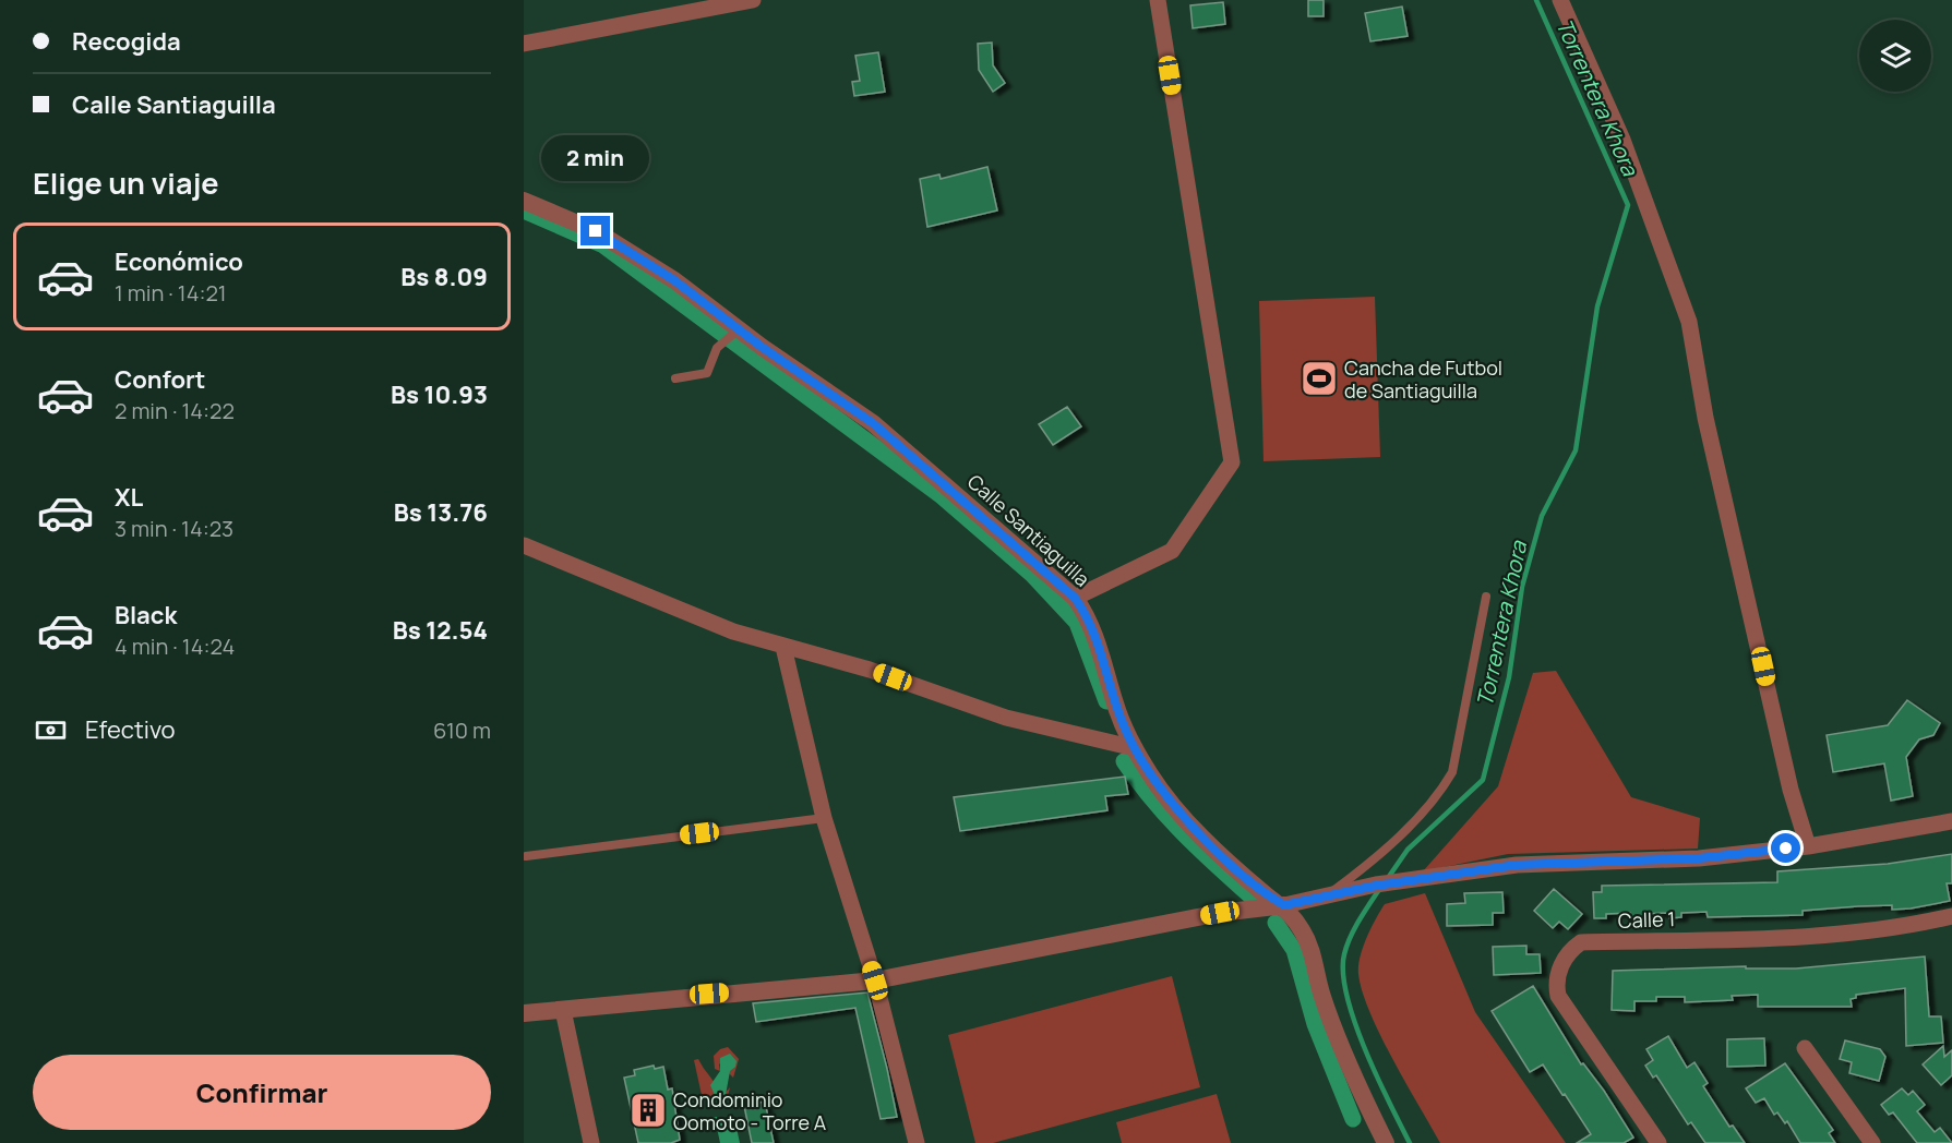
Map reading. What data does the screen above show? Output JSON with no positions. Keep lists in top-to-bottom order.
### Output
{
  "streets": {
    "street": ["Calle Santiaguilla", "Calle 1"]
  },
  "water": ["Torrentera Khora"],
  "places": {
    "sports": ["Cancha de Futbol de Santiaguilla"],
    "building": ["Condominio Oomoto - Torre A"]
  },
  "page": {
    "banner": ["Recogida", "Calle Santiaguilla"],
    "bubble": "2 min",
    "heading": "Elige un viaje",
    "list": [
      {
        "name": "Económico",
        "note": "1 min · 14:21",
        "value": "Bs 8.09"
      },
      {
        "name": "Confort",
        "note": "2 min · 14:22",
        "value": "Bs 10.93"
      },
      {
        "name": "XL",
        "note": "3 min · 14:23",
        "value": "Bs 13.76"
      },
      {
        "name": "Black",
        "note": "4 min · 14:24",
        "value": "Bs 12.54"
      }
    ],
    "pay": ["Efectivo", "610 m"],
    "buttons": "Confirmar"
  }
}
